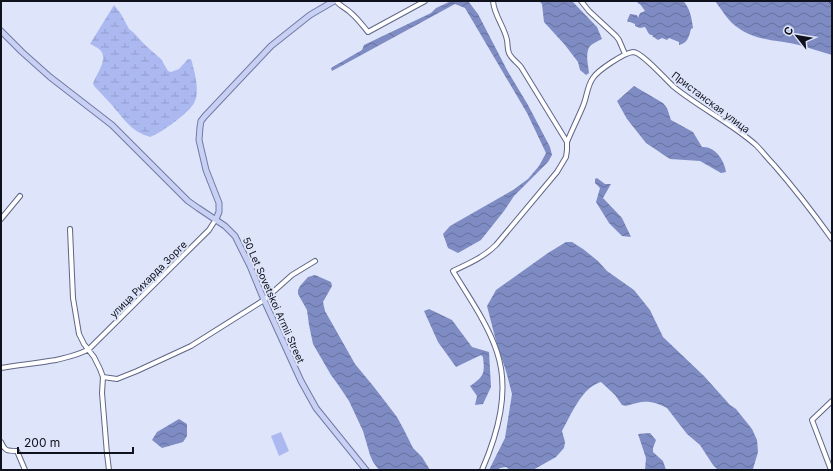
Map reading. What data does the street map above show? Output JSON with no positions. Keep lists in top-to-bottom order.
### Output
{
  "streets": {
    "main road": ["50 Let Sovetskoi Armii Street"],
    "street": ["Пристанская улица", "улица Рихарда Зорге"]
  },
  "crossings": [
    ["улица Рихарда Зорге", "50 Let Sovetskoi Armii Street"]
  ],
  "scale_bar": "200 m",
  "north": "top left"
}
